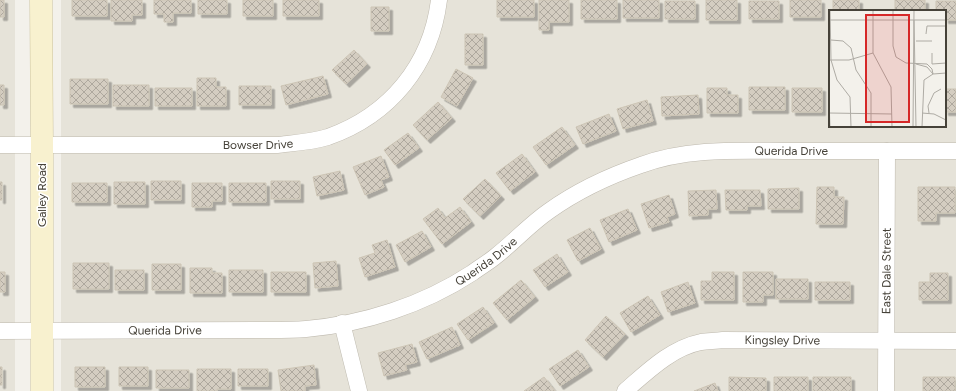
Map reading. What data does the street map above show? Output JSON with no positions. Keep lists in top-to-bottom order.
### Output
{
  "streets": {
    "main road": ["Galley Road"],
    "street": [
      "Bowser Drive",
      "Querida Drive",
      "East Dale Street",
      "Kingsley Drive"
    ]
  },
  "crossings": [
    ["Bowser Drive", "Galley Road"],
    ["Querida Drive", "Galley Road"],
    ["Querida Drive", "East Dale Street"],
    ["East Dale Street", "Kingsley Drive"]
  ]
}
